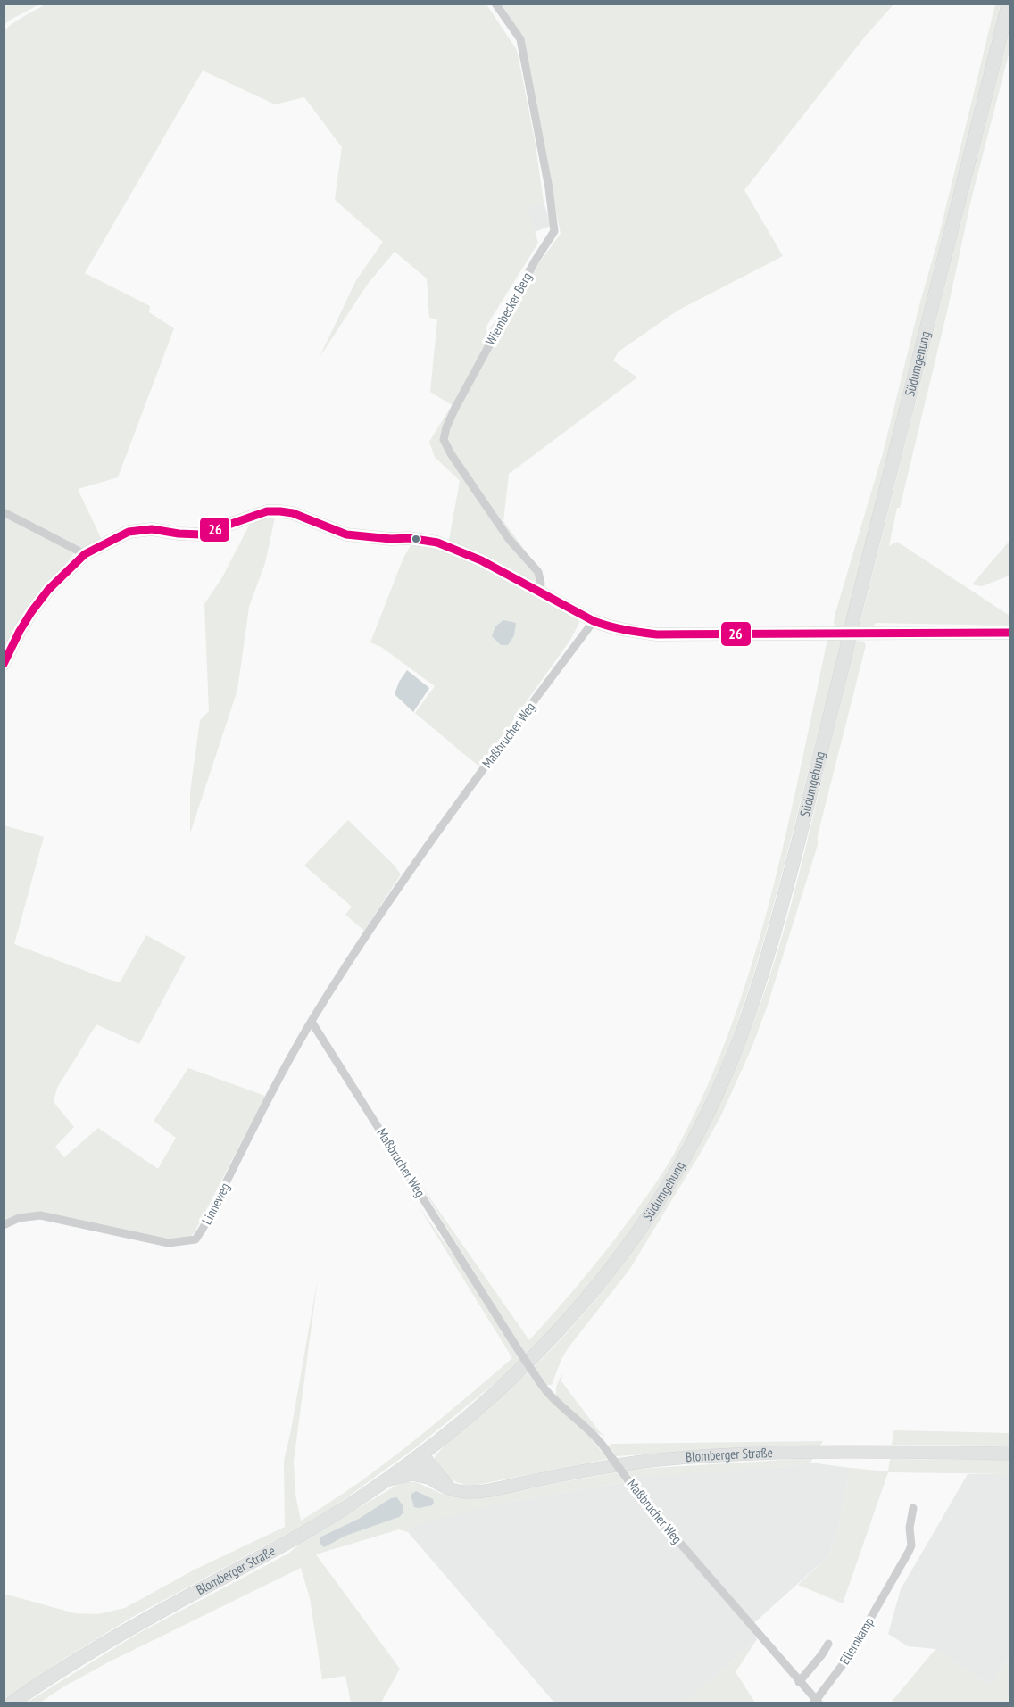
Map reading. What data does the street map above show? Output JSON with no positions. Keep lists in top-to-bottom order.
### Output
{
  "streets": {
    "main road": ["Südumgehung", "Blomberger Straße"],
    "street": [
      "Wiembecker Berg",
      "Maßbrucher Weg",
      "Linneweg",
      "Ellernkamp"
    ]
  },
  "crossings": [
    ["Südumgehung", "Blomberger Straße"],
    ["Maßbrucher Weg", "Linneweg"],
    ["Maßbrucher Weg", "Ellernkamp"]
  ],
  "lines": ["transit line 26"]
}
